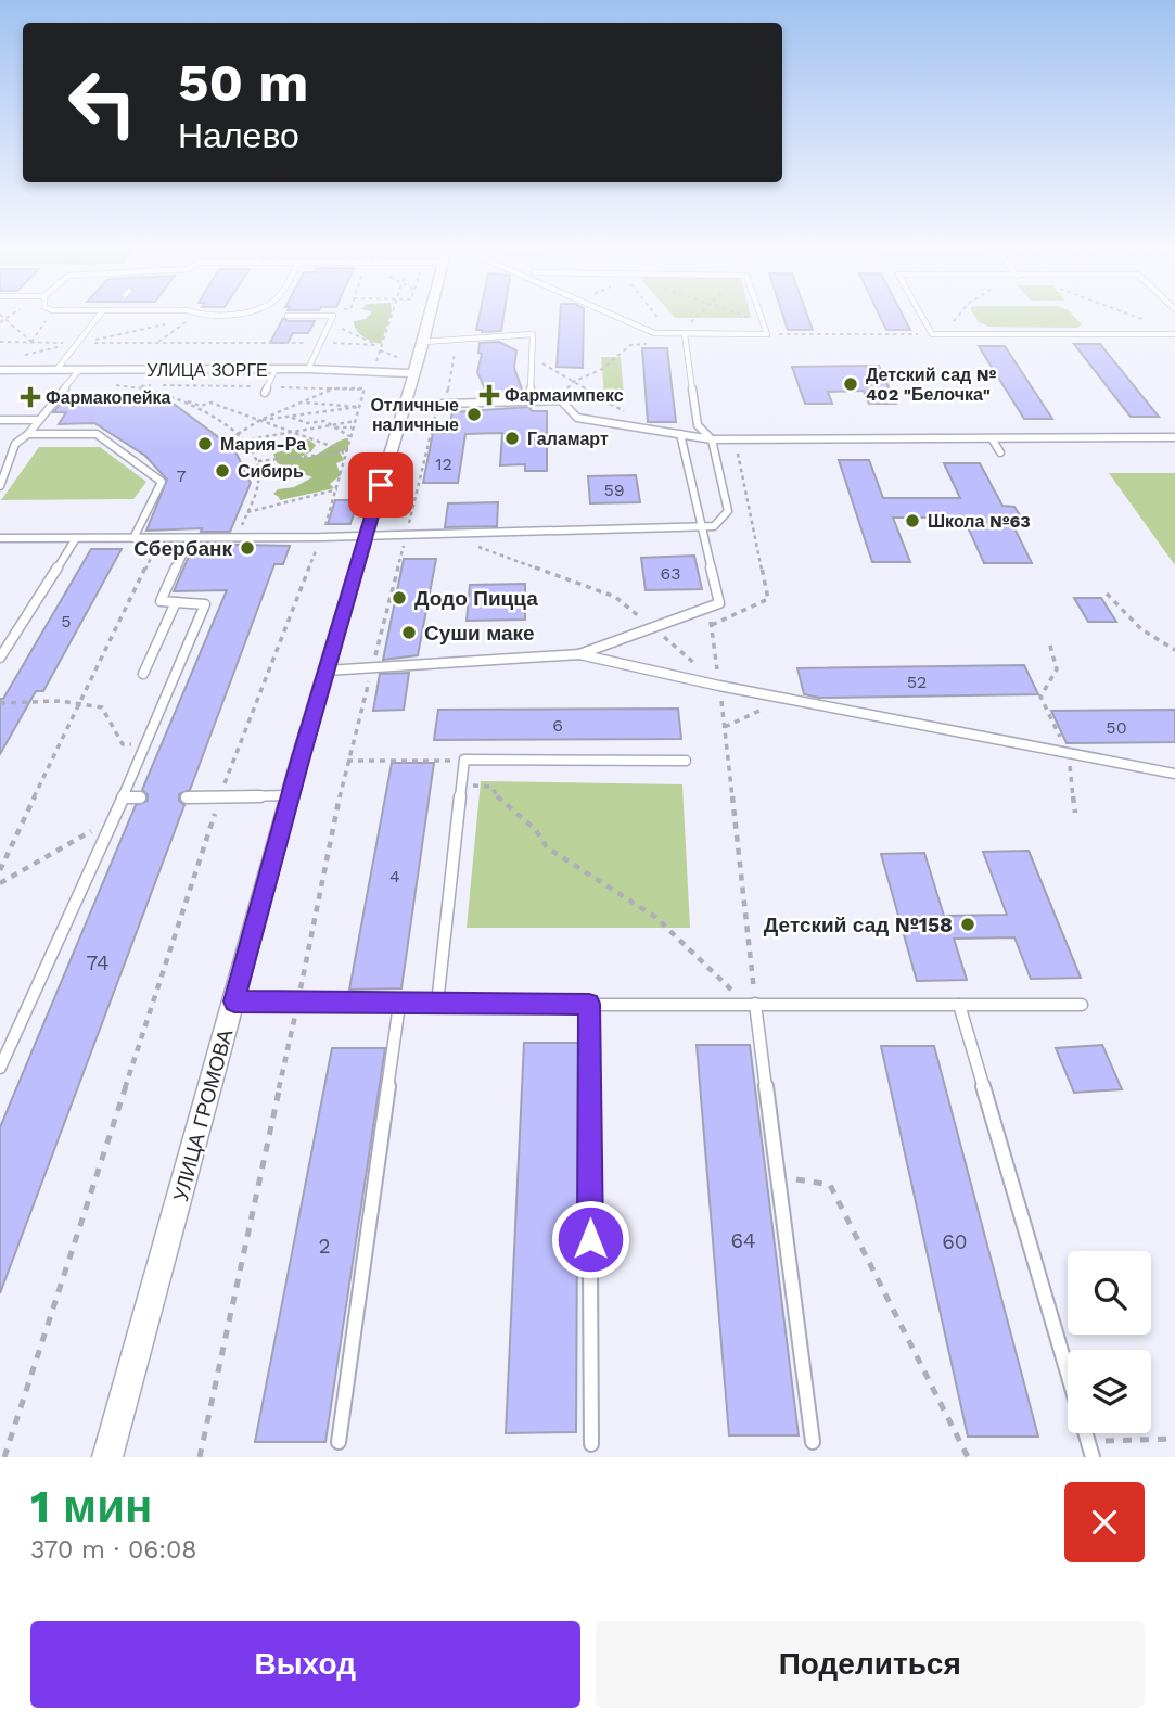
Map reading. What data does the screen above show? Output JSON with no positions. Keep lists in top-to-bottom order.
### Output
{
  "streets": {
    "street": ["УЛИЦА ЗОРГЕ", "УЛИЦА ГРОМОВА"]
  },
  "crossings": [
    ["УЛИЦА ЗОРГЕ", "УЛИЦА ГРОМОВА"]
  ],
  "places": {
    "other": [
      "Детский сад № 402 \"Белочка\"",
      "Отличные наличные",
      "Галамарт",
      "Мария-Ра",
      "Сибирь",
      "Школа №63",
      "Сбербанк",
      "Додо Пицца",
      "Суши маке",
      "Детский сад №158"
    ],
    "health": ["Фармаимпекс", "Фармакопейка"]
  },
  "house_numbers": [
    "12",
    "7",
    "59",
    "63",
    "5",
    "52",
    "6",
    "50",
    "4",
    "74",
    "64",
    "60",
    "2"
  ],
  "page": {
    "turn": ["50 m", "Налево"],
    "heading": ["1 мин", "370 m · 06:08"],
    "buttons": ["Выход", "Поделиться"]
  }
}
